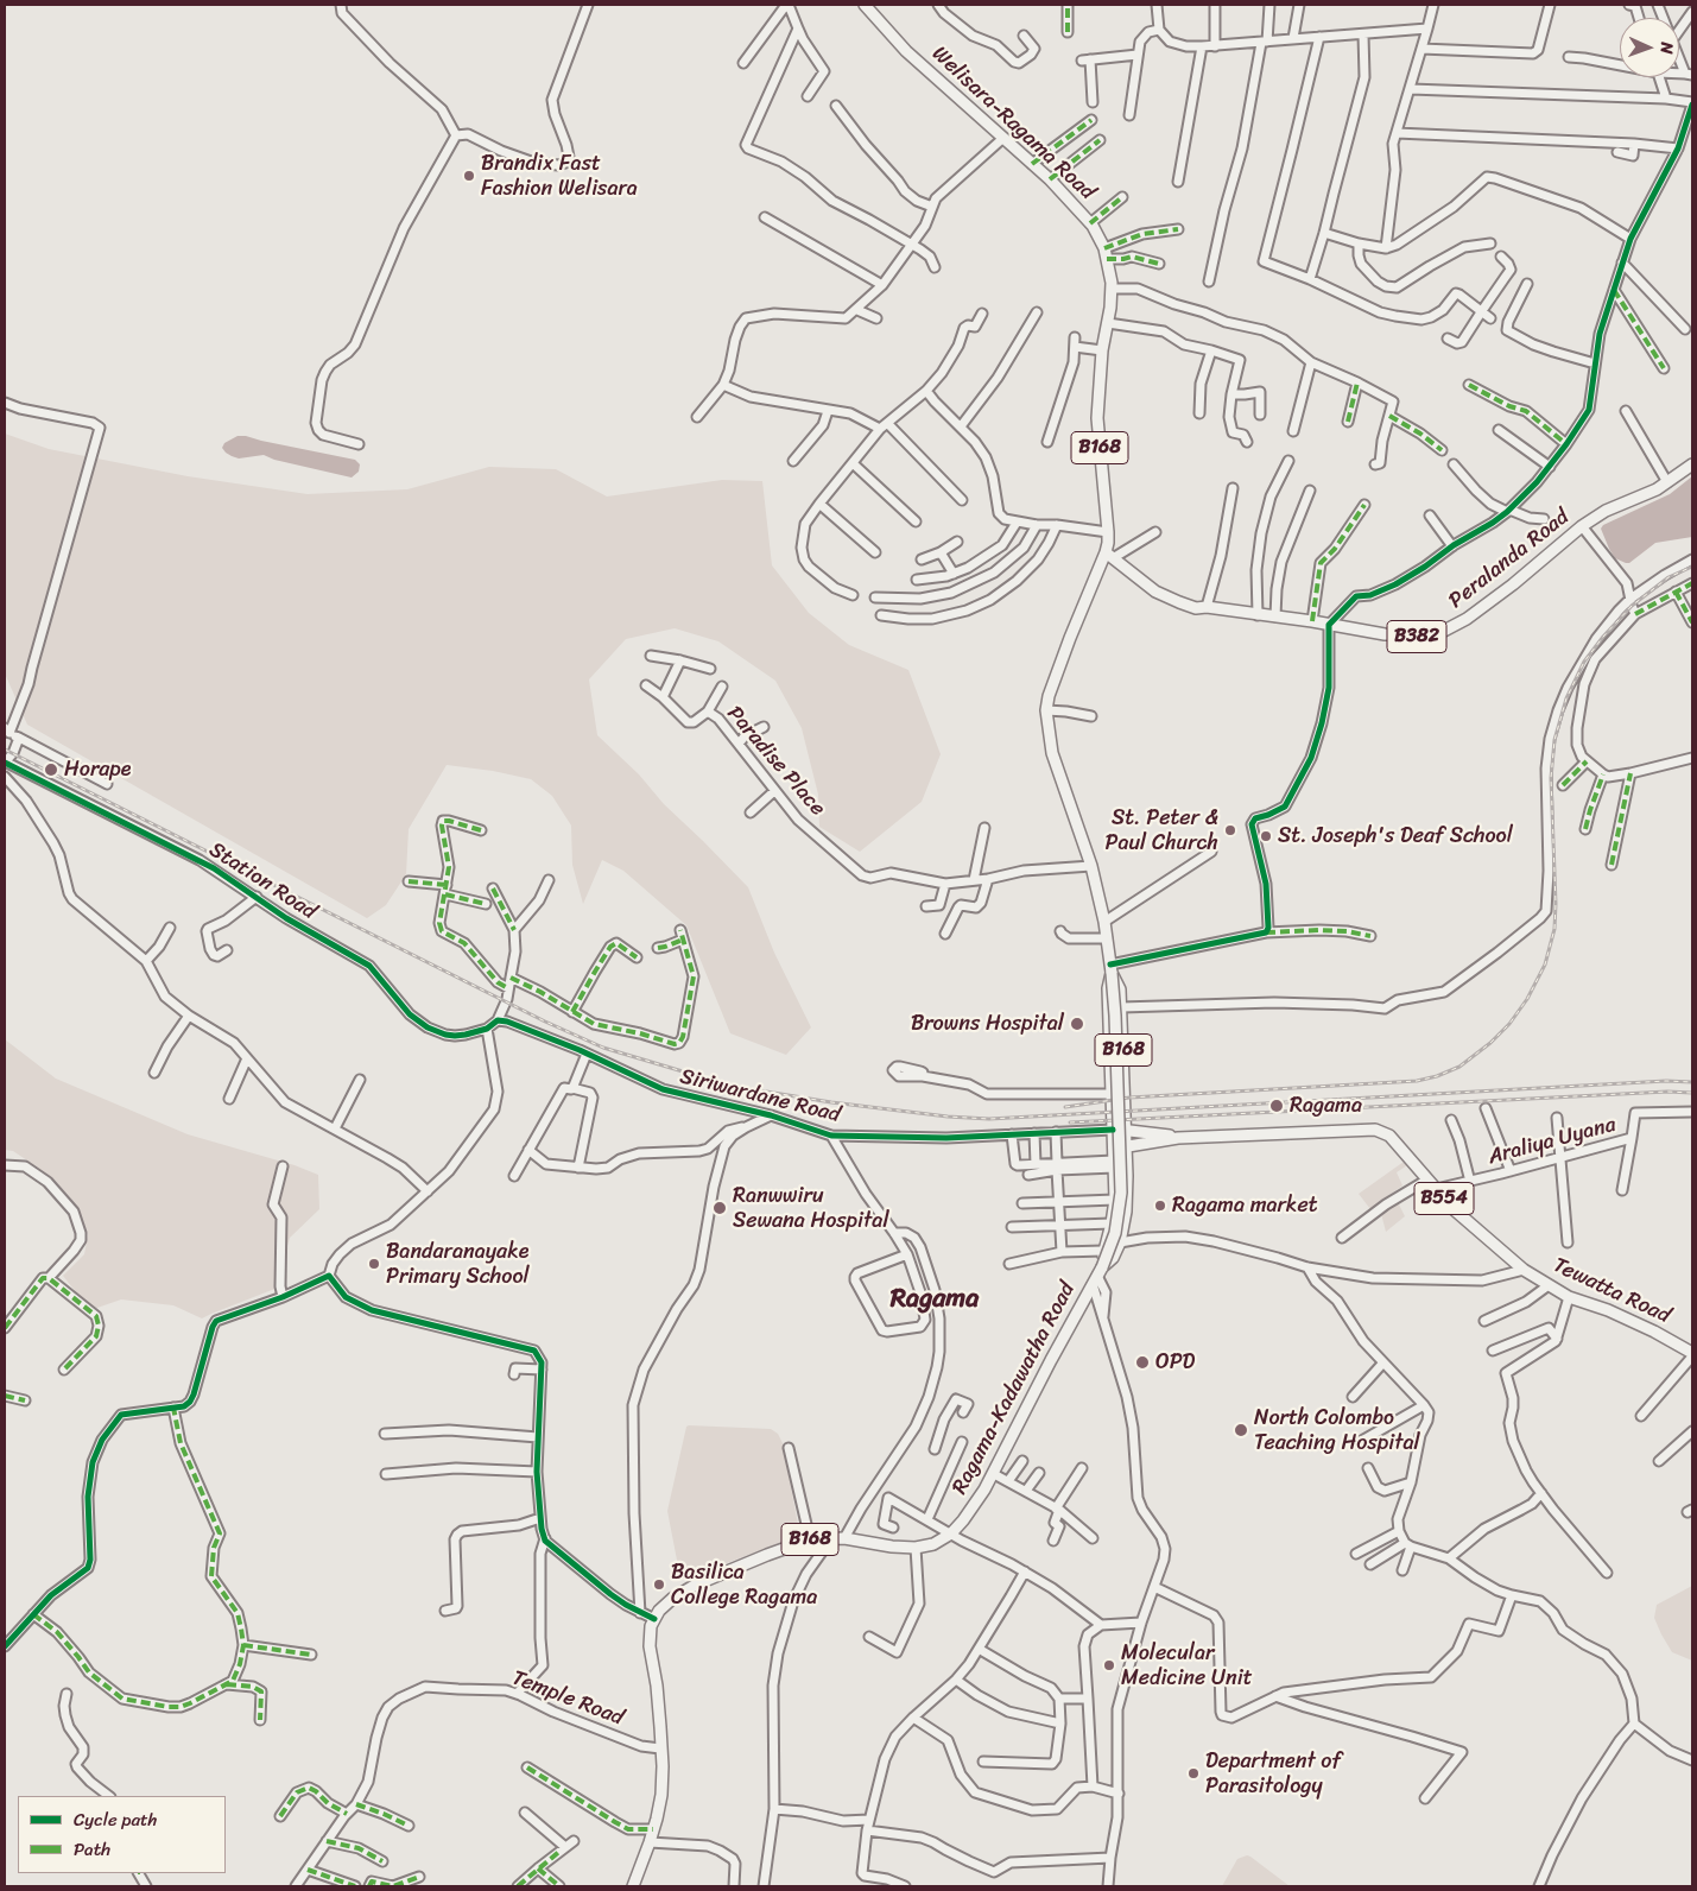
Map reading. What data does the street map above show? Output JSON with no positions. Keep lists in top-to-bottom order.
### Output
{
  "streets": {
    "main road": [
      "Welisara-Ragama Road",
      "B168",
      "Peralanda Road",
      "B382",
      "B554",
      "Tewatta Road",
      "Ragama-Kadawatha Road"
    ],
    "street": [
      "Paradise Place",
      "Station Road",
      "Siriwardane Road",
      "Araliya Uyana",
      "Temple Road"
    ]
  },
  "crossings": [
    ["Welisara-Ragama Road", "B168"],
    ["Welisara-Ragama Road", "Peralanda Road"],
    ["Welisara-Ragama Road", "Paradise Place"],
    ["B168", "Siriwardane Road"],
    ["B168", "Tewatta Road"],
    ["B168", "Ragama-Kadawatha Road"],
    ["Siriwardane Road", "Tewatta Road"],
    ["Araliya Uyana", "Tewatta Road"]
  ],
  "districts": ["Ragama"],
  "places": [
    "Brandix Fast Fashion Welisara",
    "Horape",
    "St. Peter & Paul Church",
    "St. Joseph's Deaf School",
    "Browns Hospital",
    "Ragama",
    "Ragama market",
    "Ranwwiru Sewana Hospital",
    "Bandaranayake Primary School",
    "OPD",
    "North Colombo Teaching Hospital",
    "Basilica College Ragama",
    "Molecular Medicine Unit",
    "Department of Parasitology"
  ],
  "legend": ["Cycle path", "Path"],
  "north": "right"
}
